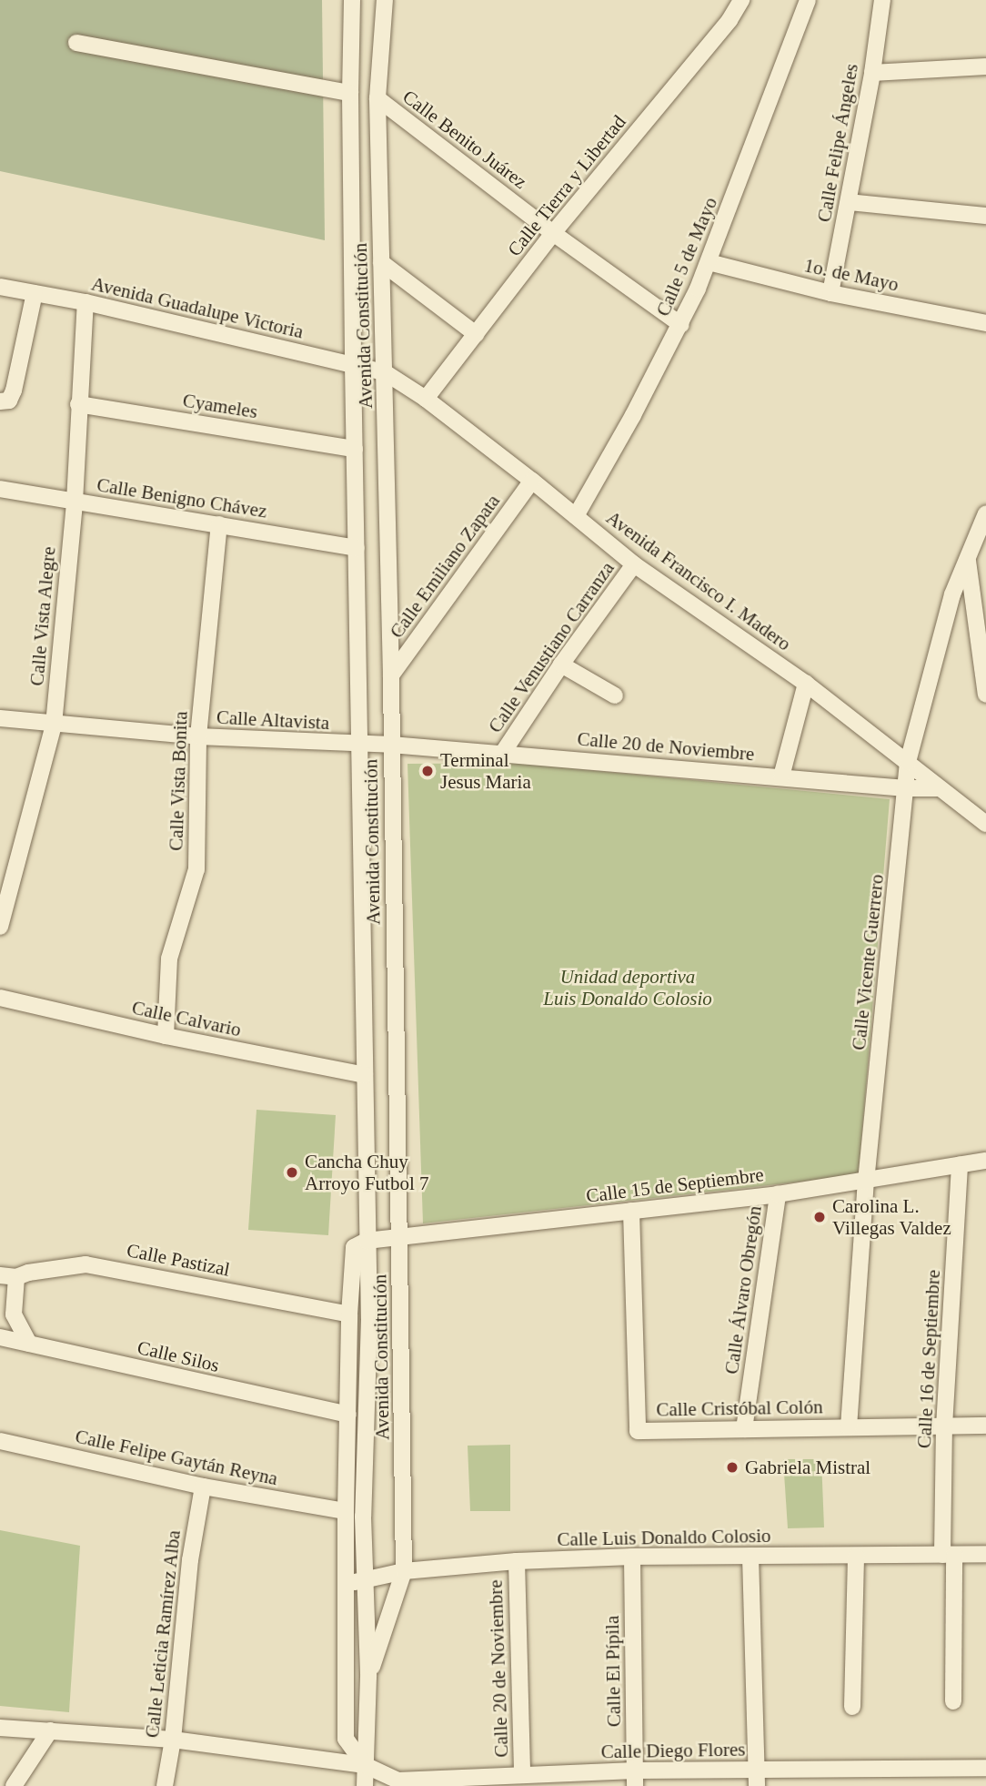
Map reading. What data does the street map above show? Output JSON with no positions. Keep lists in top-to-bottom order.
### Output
{
  "streets": {
    "street": [
      "Calle Benito Juárez",
      "Calle Felipe Ángeles",
      "Calle Tierra y Libertad",
      "Calle 5 de Mayo",
      "1o. de Mayo",
      "Avenida Guadalupe Victoria",
      "Avenida Constitución",
      "Cyameles",
      "Calle Benigno Chávez",
      "Calle Emiliano Zapata",
      "Avenida Francisco I. Madero",
      "Calle Vista Alegre",
      "Calle Venustiano Carranza",
      "Calle Altavista",
      "Calle 20 de Noviembre",
      "Calle Vista Bonita",
      "Calle Vicente Guerrero",
      "Calle Calvario",
      "Calle 15 de Septiembre",
      "Calle Pastizal",
      "Calle Álvaro Obregón",
      "Calle Silos",
      "Calle 16 de Septiembre",
      "Calle Cristóbal Colón",
      "Calle Felipe Gaytán Reyna",
      "Calle Luis Donaldo Colosio",
      "Calle Leticia Ramírez Alba",
      "Calle El Pípila",
      "Calle Diego Flores"
    ]
  },
  "crossings": [
    ["Calle Benito Juárez", "Calle Tierra y Libertad"],
    ["Calle Benito Juárez", "Calle 5 de Mayo"],
    ["Calle Benito Juárez", "Avenida Constitución"],
    ["Calle Felipe Ángeles", "1o. de Mayo"],
    ["Calle Tierra y Libertad", "Avenida Francisco I. Madero"],
    ["Calle 5 de Mayo", "1o. de Mayo"],
    ["Calle 5 de Mayo", "Avenida Francisco I. Madero"],
    ["Avenida Guadalupe Victoria", "Avenida Constitución"],
    ["Avenida Guadalupe Victoria", "Avenida Francisco I. Madero"],
    ["Avenida Guadalupe Victoria", "Calle Vista Alegre"],
    ["Avenida Constitución", "Cyameles"],
    ["Avenida Constitución", "Calle Benigno Chávez"],
    ["Avenida Constitución", "Calle Emiliano Zapata"],
    ["Avenida Constitución", "Avenida Francisco I. Madero"],
    ["Avenida Constitución", "Calle Altavista"],
    ["Avenida Constitución", "Calle 20 de Noviembre"],
    ["Avenida Constitución", "Calle Calvario"],
    ["Avenida Constitución", "Calle 15 de Septiembre"],
    ["Avenida Constitución", "Calle Luis Donaldo Colosio"],
    ["Avenida Constitución", "Calle Diego Flores"],
    ["Cyameles", "Calle Vista Alegre"],
    ["Calle Benigno Chávez", "Calle Vista Alegre"],
    ["Calle Benigno Chávez", "Calle Vista Bonita"],
    ["Calle Emiliano Zapata", "Avenida Francisco I. Madero"],
    ["Avenida Francisco I. Madero", "Calle Venustiano Carranza"],
    ["Avenida Francisco I. Madero", "Calle 20 de Noviembre"],
    ["Avenida Francisco I. Madero", "Calle Vicente Guerrero"],
    ["Calle Vista Alegre", "Calle Altavista"],
    ["Calle Venustiano Carranza", "Calle 20 de Noviembre"],
    ["Calle Altavista", "Calle 20 de Noviembre"],
    ["Calle Altavista", "Calle Vista Bonita"],
    ["Calle 20 de Noviembre", "Calle Vicente Guerrero"],
    ["Calle 20 de Noviembre", "Calle Luis Donaldo Colosio"],
    ["Calle 20 de Noviembre", "Calle Diego Flores"],
    ["Calle Vista Bonita", "Calle Calvario"],
    ["Calle Vicente Guerrero", "Calle 15 de Septiembre"],
    ["Calle Vicente Guerrero", "Calle Cristóbal Colón"],
    ["Calle 15 de Septiembre", "Calle Álvaro Obregón"],
    ["Calle 15 de Septiembre", "Calle 16 de Septiembre"],
    ["Calle 15 de Septiembre", "Calle Cristóbal Colón"],
    ["Calle Álvaro Obregón", "Calle Cristóbal Colón"],
    ["Calle 16 de Septiembre", "Calle Cristóbal Colón"],
    ["Calle 16 de Septiembre", "Calle Luis Donaldo Colosio"],
    ["Calle Felipe Gaytán Reyna", "Calle Leticia Ramírez Alba"],
    ["Calle Luis Donaldo Colosio", "Calle El Pípila"],
    ["Calle El Pípila", "Calle Diego Flores"]
  ],
  "parks": ["Unidad deportiva Luis Donaldo Colosio"],
  "places": [
    "Terminal Jesus Maria",
    "Cancha Chuy Arroyo Futbol 7",
    "Carolina L. Villegas Valdez",
    "Gabriela Mistral"
  ]
}
